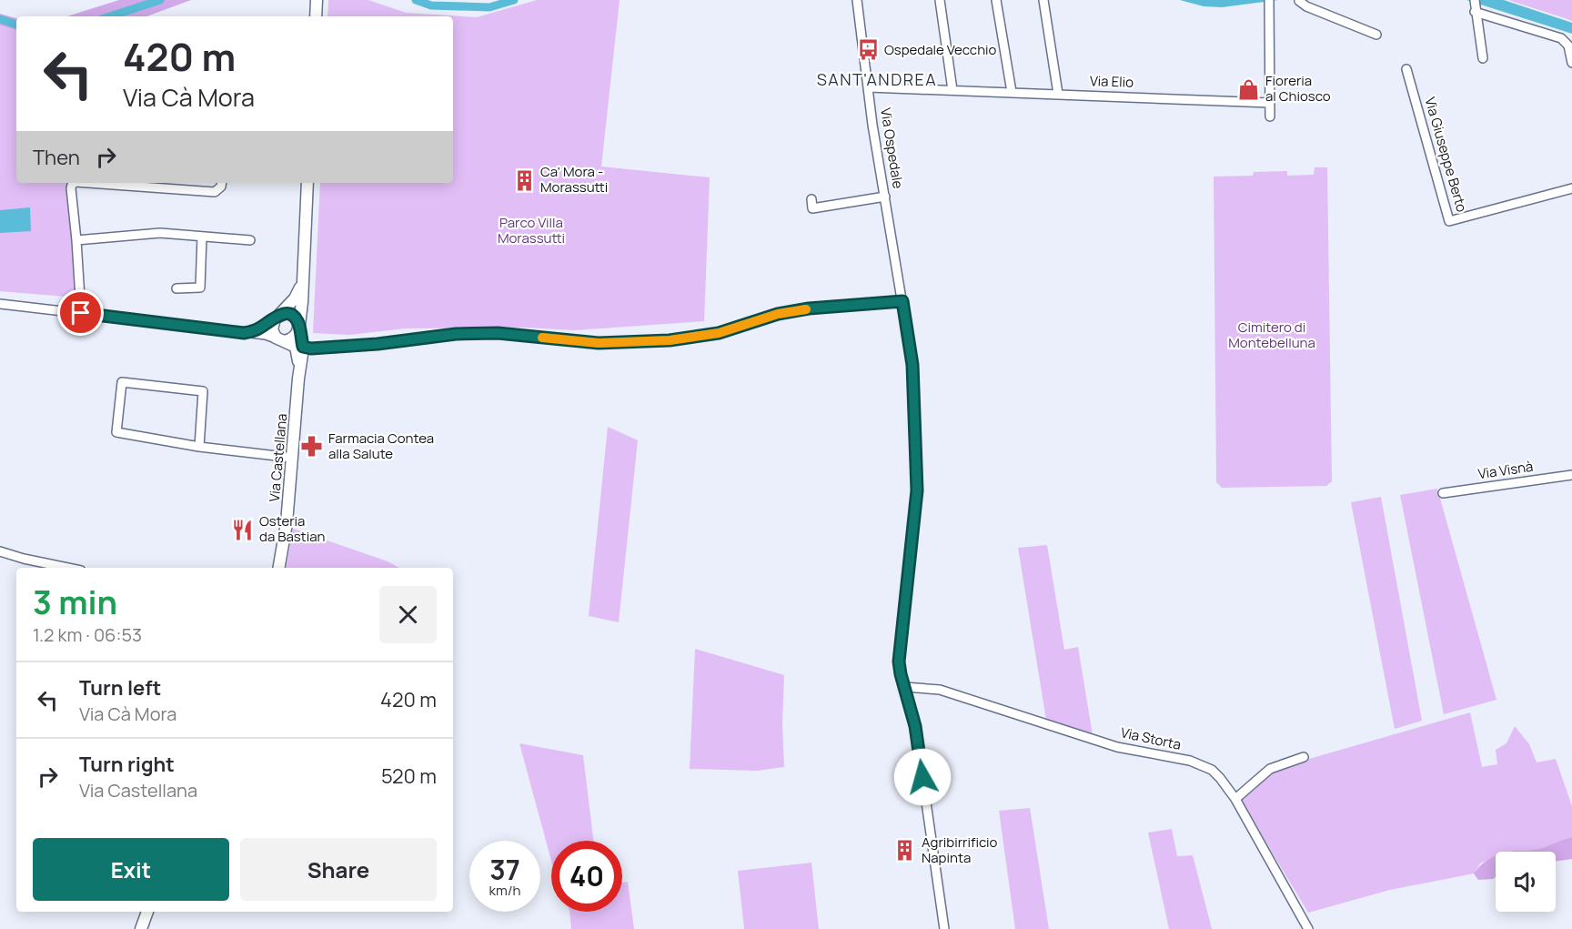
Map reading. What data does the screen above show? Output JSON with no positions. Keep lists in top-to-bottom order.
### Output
{
  "streets": {
    "main road": ["Via Castellana"],
    "street": [
      "Via Elio",
      "Via Ospedale",
      "Via Giuseppe Berto",
      "Via Visnà",
      "Via Storta"
    ]
  },
  "crossings": [
    ["Via Elio", "Via Ospedale"],
    ["Via Ospedale", "Via Storta"]
  ],
  "districts": ["SANT'ANDREA"],
  "parks": ["Parco Villa Morassutti", "Cimitero di Montebelluna"],
  "places": {
    "bus stop": ["Ospedale Vecchio"],
    "shop": ["Fioreria al Chiosco"],
    "building": ["Ca' Mora - Morassutti", "Agribirrificio Napinta"],
    "pharmacy": ["Farmacia Contea alla Salute"],
    "restaurant": ["Osteria da Bastian"]
  },
  "page": {
    "turn": ["420 m", "Via Cà Mora"],
    "then": "Then",
    "heading": ["3 min", "1.2 km · 06:53"],
    "list": [
      {
        "name": "Turn left",
        "note": "Via Cà Mora",
        "value": "420 m"
      },
      {
        "name": "Turn right",
        "note": "Via Castellana",
        "value": "520 m"
      }
    ],
    "buttons": ["Exit", "Share"],
    "speed": "37 km/h",
    "limit": "40"
  }
}
